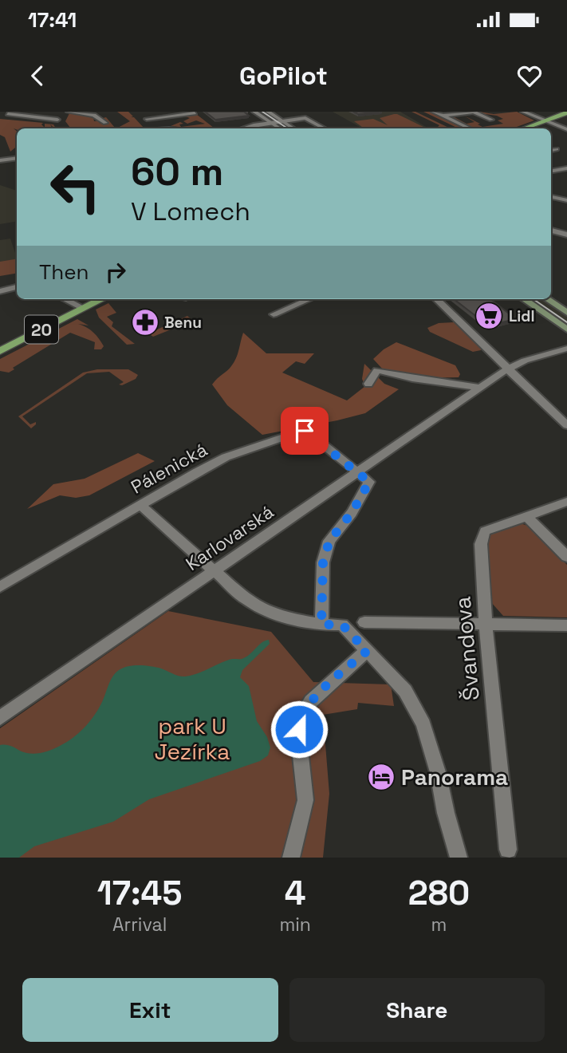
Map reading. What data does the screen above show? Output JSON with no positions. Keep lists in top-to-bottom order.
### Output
{
  "streets": {
    "main road": ["20"],
    "street": ["Pálenická", "Karlovarská", "Švandova"]
  },
  "crossings": [
    ["Pálenická", "Karlovarská"]
  ],
  "parks": ["park U Jezírka"],
  "places": {
    "supermarket": ["Lidl"],
    "pharmacy": ["Benu"],
    "hotel": ["Panorama"]
  },
  "page": {
    "status": "17:41",
    "header": "GoPilot",
    "turn": ["60 m", "V Lomech"],
    "then": "Then",
    "eta": [
      "17:45",
      "Arrival",
      "4",
      "min",
      "280",
      "m"
    ],
    "buttons": ["Exit", "Share"]
  }
}
